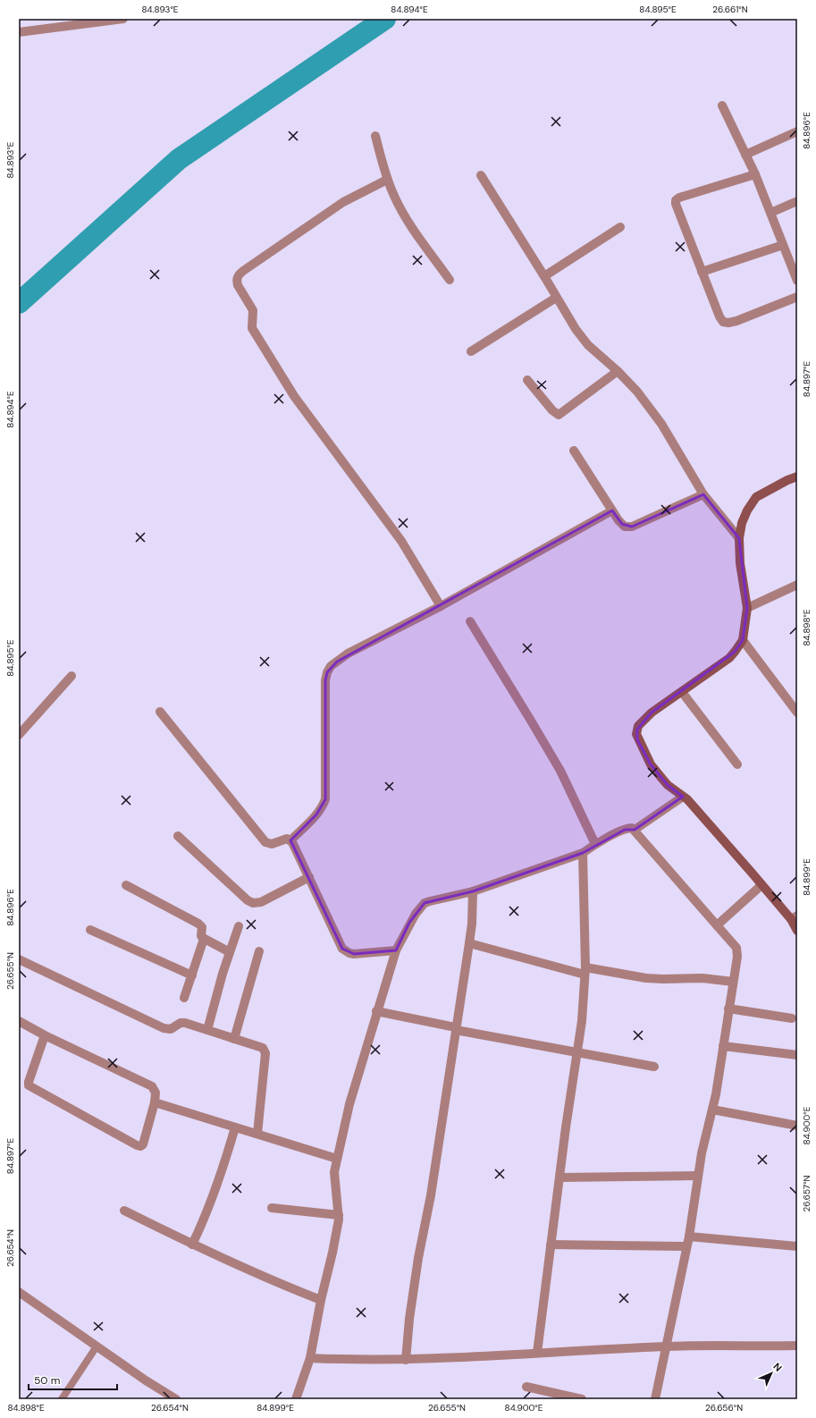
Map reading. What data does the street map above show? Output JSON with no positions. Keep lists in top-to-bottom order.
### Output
{
  "scale_bar": "50 m",
  "north": "top right",
  "coordinates": [
    "84.893°E",
    "84.894°E",
    "84.895°E",
    "26.661°N",
    "84.896°E",
    "84.897°E",
    "84.898°E",
    "84.899°E",
    "26.655°N",
    "84.900°E",
    "26.657°N",
    "26.654°N",
    "26.656°N"
  ]
}
